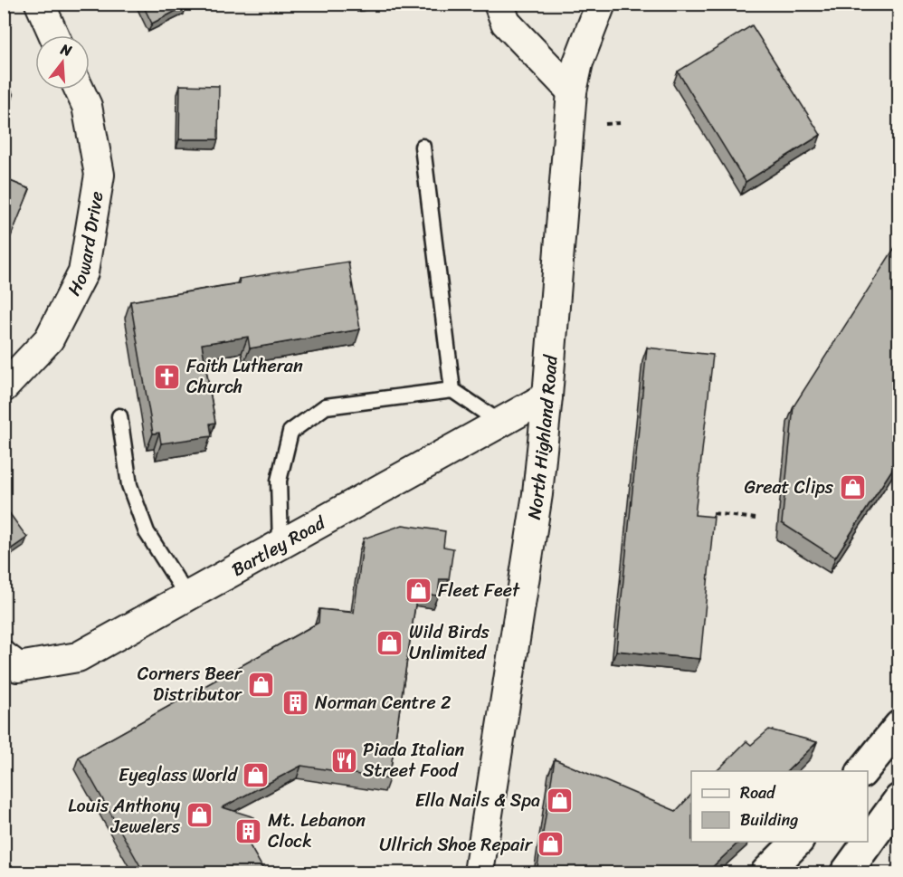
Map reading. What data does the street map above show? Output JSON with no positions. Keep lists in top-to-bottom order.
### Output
{
  "streets": {
    "street": ["Howard Drive", "North Highland Road", "Bartley Road"]
  },
  "crossings": [
    ["North Highland Road", "Bartley Road"]
  ],
  "places": {
    "church": ["Faith Lutheran Church"],
    "shop": [
      "Great Clips",
      "Fleet Feet",
      "Wild Birds Unlimited",
      "Corners Beer Distributor",
      "Eyeglass World",
      "Ella Nails & Spa",
      "Louis Anthony Jewelers",
      "Ullrich Shoe Repair"
    ],
    "building": ["Norman Centre 2", "Mt. Lebanon Clock"],
    "restaurant": ["Piada Italian Street Food"]
  },
  "legend": ["Road", "Building"],
  "north": "top"
}
